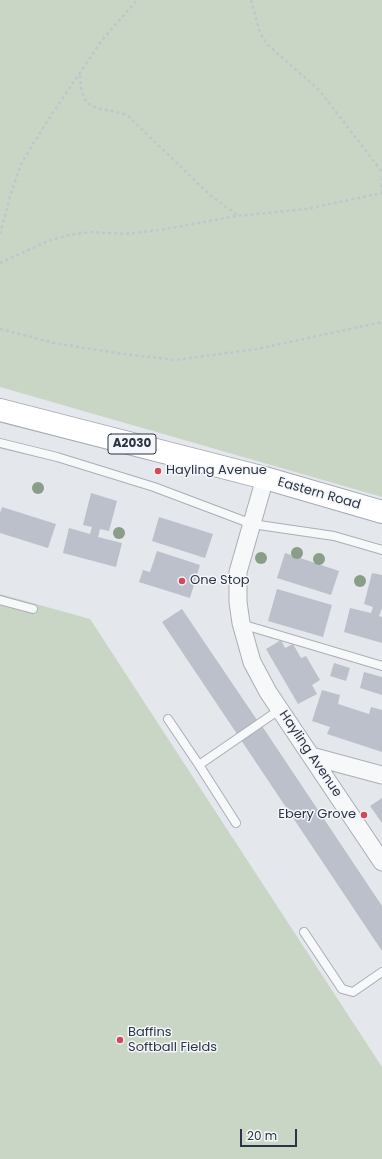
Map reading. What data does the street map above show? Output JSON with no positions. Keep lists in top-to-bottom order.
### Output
{
  "streets": {
    "main road": ["A2030", "Eastern Road"],
    "street": ["Hayling Avenue"]
  },
  "crossings": [
    ["Eastern Road", "Hayling Avenue"]
  ],
  "places": [
    "Hayling Avenue",
    "One Stop",
    "Ebery Grove",
    "Baffins Softball Fields"
  ],
  "scale_bar": "20 m"
}
